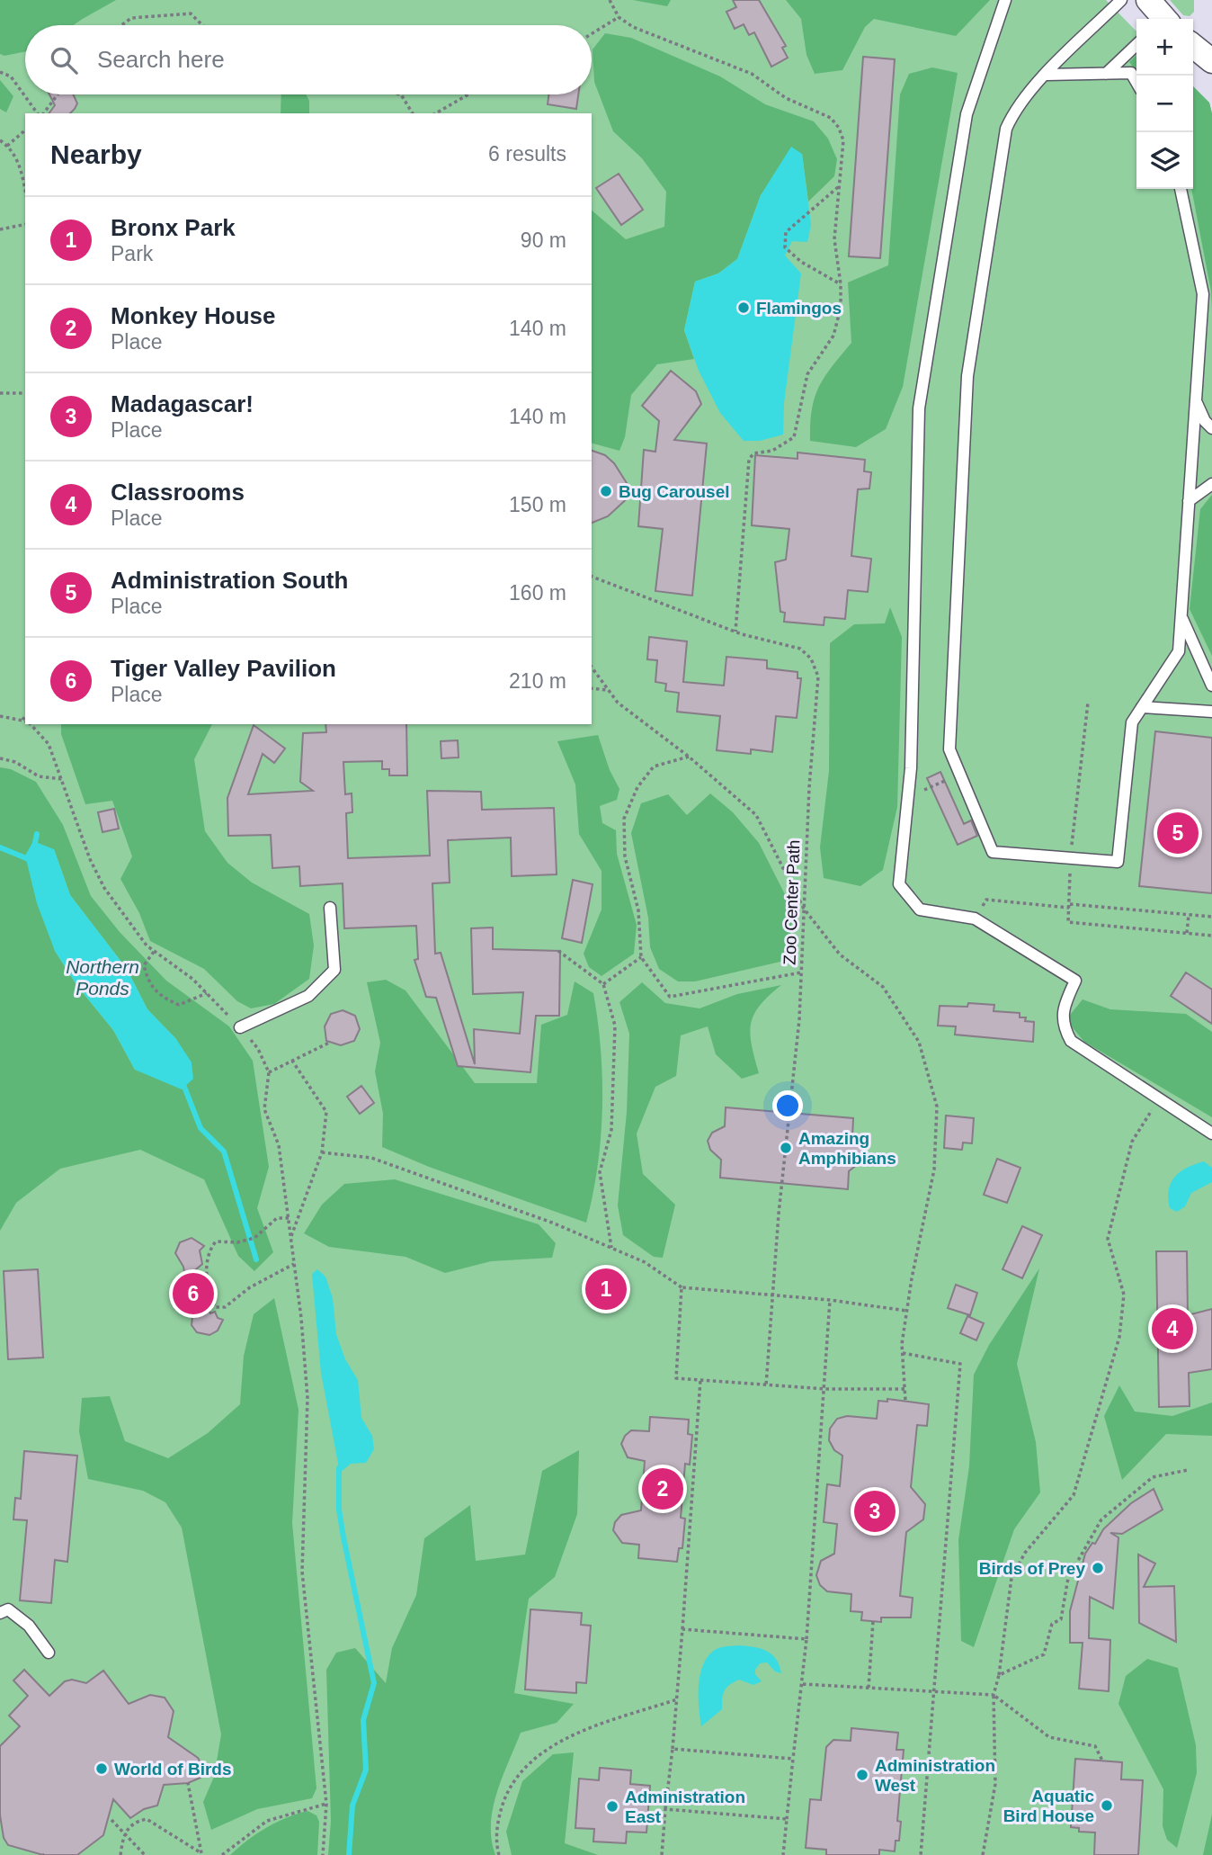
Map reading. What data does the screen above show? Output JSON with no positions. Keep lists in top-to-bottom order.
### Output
{
  "streets": {
    "path": ["Zoo Center Path"]
  },
  "water": ["Northern Ponds"],
  "places": [
    "Flamingos",
    "Bug Carousel",
    "Amazing Amphibians",
    "Birds of Prey",
    "World of Birds",
    "Administration West",
    "Aquatic Bird House",
    "Administration East"
  ],
  "page": {
    "map_buttons": ["+", "−"],
    "search": "Search here",
    "heading": ["Nearby", "6 results"],
    "list": [
      {
        "mark": "1",
        "name": "Bronx Park",
        "note": "Park",
        "value": "90 m"
      },
      {
        "mark": "2",
        "name": "Monkey House",
        "note": "Place",
        "value": "140 m"
      },
      {
        "mark": "3",
        "name": "Madagascar!",
        "note": "Place",
        "value": "140 m"
      },
      {
        "mark": "4",
        "name": "Classrooms",
        "note": "Place",
        "value": "150 m"
      },
      {
        "mark": "5",
        "name": "Administration South",
        "note": "Place",
        "value": "160 m"
      },
      {
        "mark": "6",
        "name": "Tiger Valley Pavilion",
        "note": "Place",
        "value": "210 m"
      }
    ],
    "pins": [
      "5",
      "1",
      "6",
      "4",
      "2",
      "3"
    ]
  }
}
